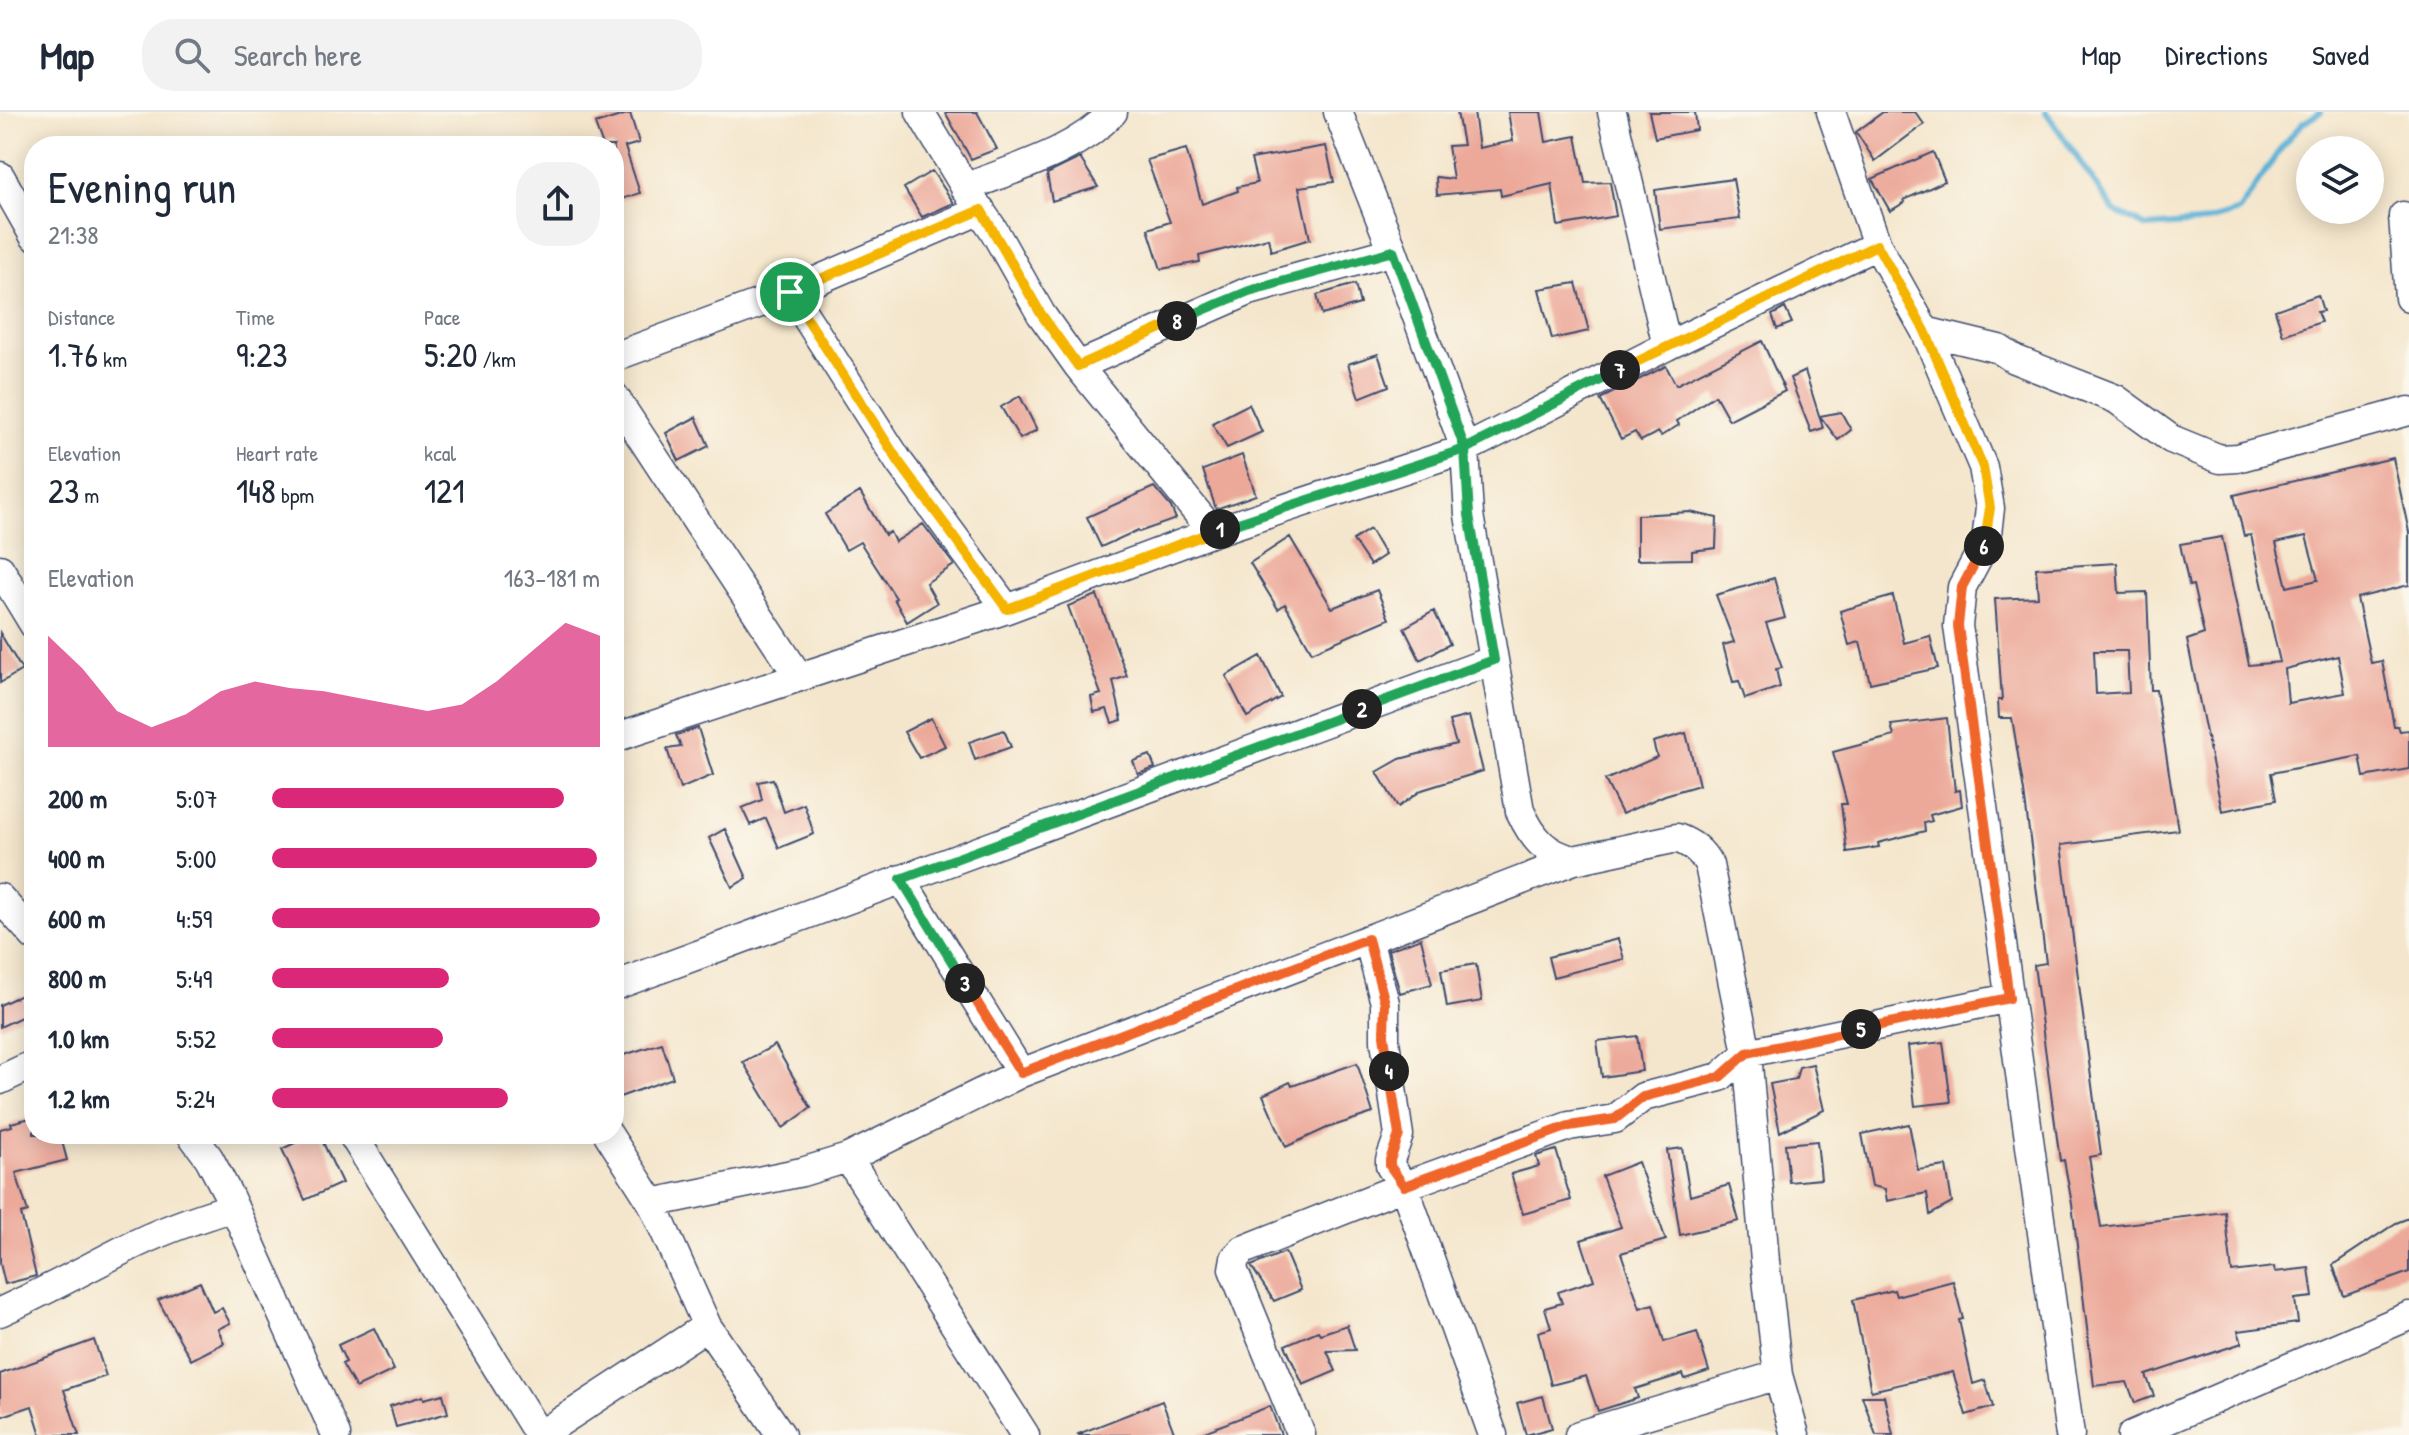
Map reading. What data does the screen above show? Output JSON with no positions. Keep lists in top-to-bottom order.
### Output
{
  "page": {
    "header": "Map",
    "search": "Search here",
    "nav": ["Map", "Directions", "Saved"],
    "heading": ["Evening run", "21:38"],
    "stats": [
      ["Distance", "1.76 km"],
      ["Time", "9:23"],
      ["Pace", "5:20 /km"],
      ["Elevation", "23 m"],
      ["Heart rate", "148 bpm"],
      ["kcal", "121"]
    ],
    "pins": [
      "8",
      "7",
      "1",
      "6",
      "2",
      "3",
      "5",
      "4"
    ],
    "chart": ["Elevation", "163–181 m"],
    "list": [
      {
        "name": "200 m",
        "note": "5:07"
      },
      {
        "name": "400 m",
        "note": "5:00"
      },
      {
        "name": "600 m",
        "note": "4:59"
      },
      {
        "name": "800 m",
        "note": "5:49"
      },
      {
        "name": "1.0 km",
        "note": "5:52"
      },
      {
        "name": "1.2 km",
        "note": "5:24"
      }
    ]
  }
}
